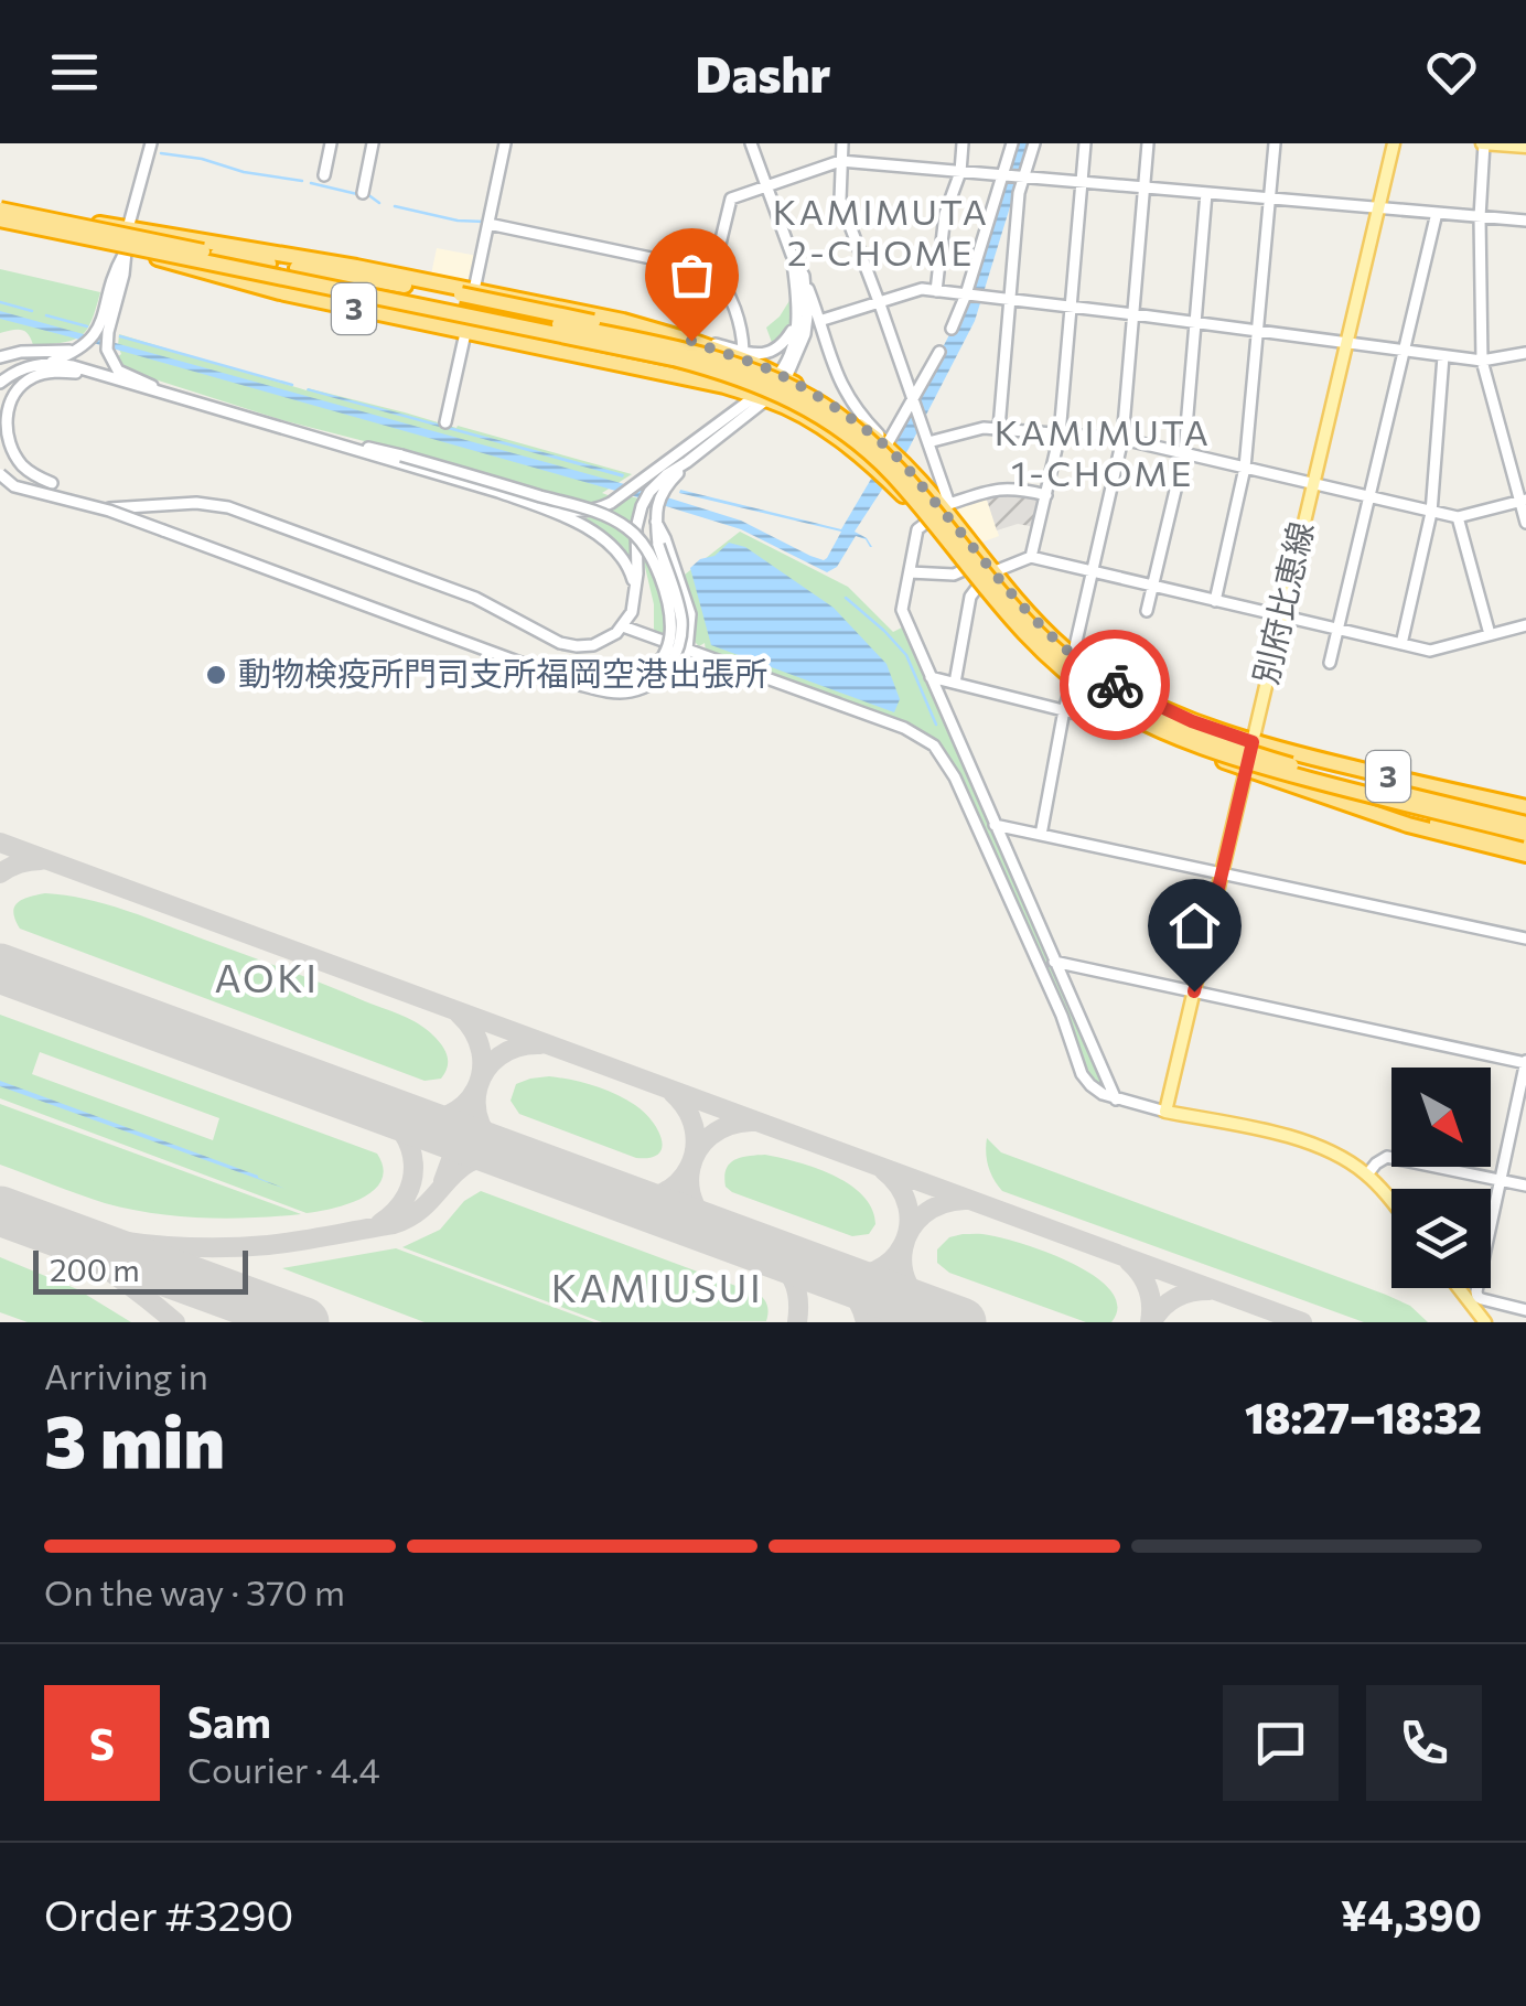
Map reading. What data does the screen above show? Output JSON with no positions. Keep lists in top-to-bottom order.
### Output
{
  "streets": {
    "highway": ["3"],
    "main road": ["別府比恵線"]
  },
  "crossings": [
    ["3", "別府比恵線"]
  ],
  "districts": [
    "KAMIMUTA 2-CHOME",
    "KAMIMUTA 1-CHOME",
    "AOKI",
    "KAMIUSUI"
  ],
  "places": ["動物検疫所門司支所福岡空港出張所"],
  "scale_bar": "200 m",
  "north": "bottom right",
  "page": {
    "header": "Dashr",
    "scale": "200 m",
    "heading": ["3 min", "Arriving in", "18:27–18:32"],
    "panel": [
      "Sam",
      "Courier · 4.4",
      "Order #3290",
      "¥4,390"
    ],
    "bar": "On the way · 370 m",
    "round": "S"
  }
}
